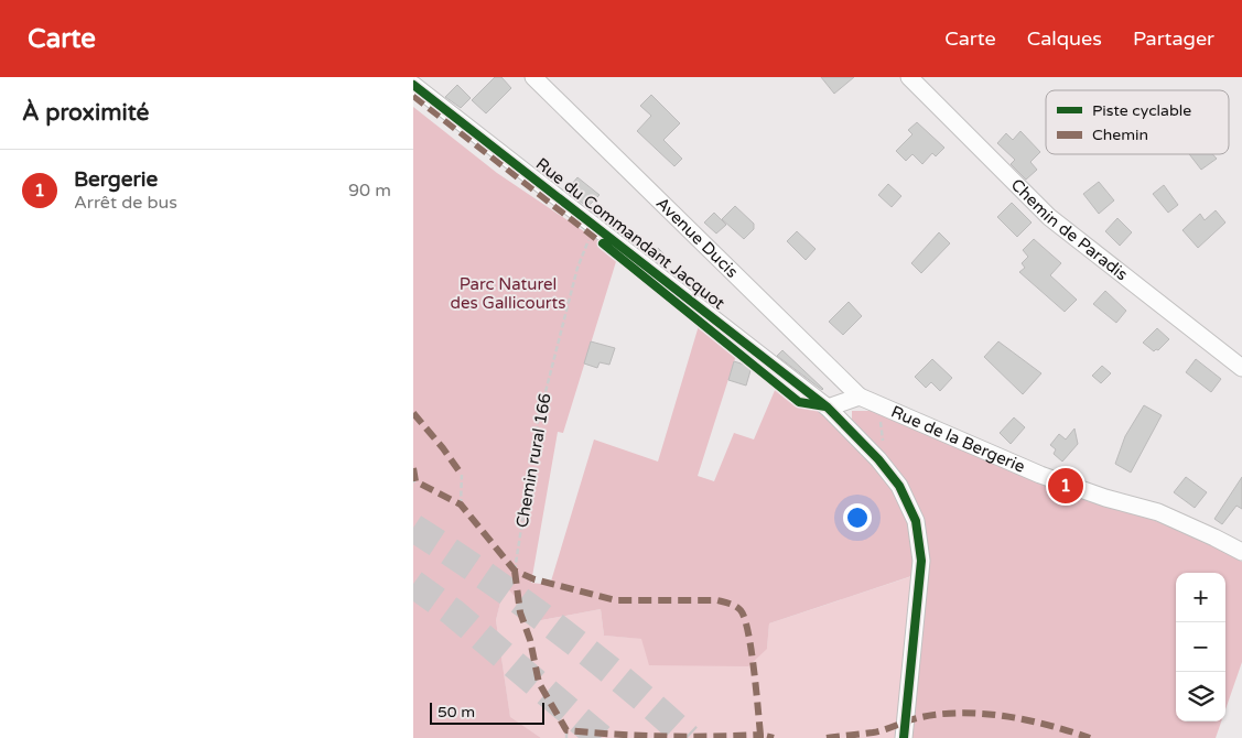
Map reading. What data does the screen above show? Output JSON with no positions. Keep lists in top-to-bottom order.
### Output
{
  "streets": {
    "street": [
      "Chemin de Paradis",
      "Rue du Commandant Jacquot",
      "Avenue Ducis",
      "Rue de la Bergerie"
    ],
    "path": ["Chemin rural 166"]
  },
  "crossings": [
    ["Rue du Commandant Jacquot", "Chemin rural 166"],
    ["Avenue Ducis", "Rue de la Bergerie"]
  ],
  "parks": ["Parc Naturel des Gallicourts"],
  "legend": ["Piste cyclable", "Chemin"],
  "scale_bar": "50 m",
  "page": {
    "header": "Carte",
    "nav": ["Carte", "Calques", "Partager"],
    "heading": "À proximité",
    "list": [
      {
        "mark": "1",
        "name": "Bergerie",
        "note": "Arrêt de bus",
        "value": "90 m"
      }
    ],
    "pins": "1",
    "map_buttons": ["+", "−"],
    "scale": "50 m"
  }
}
